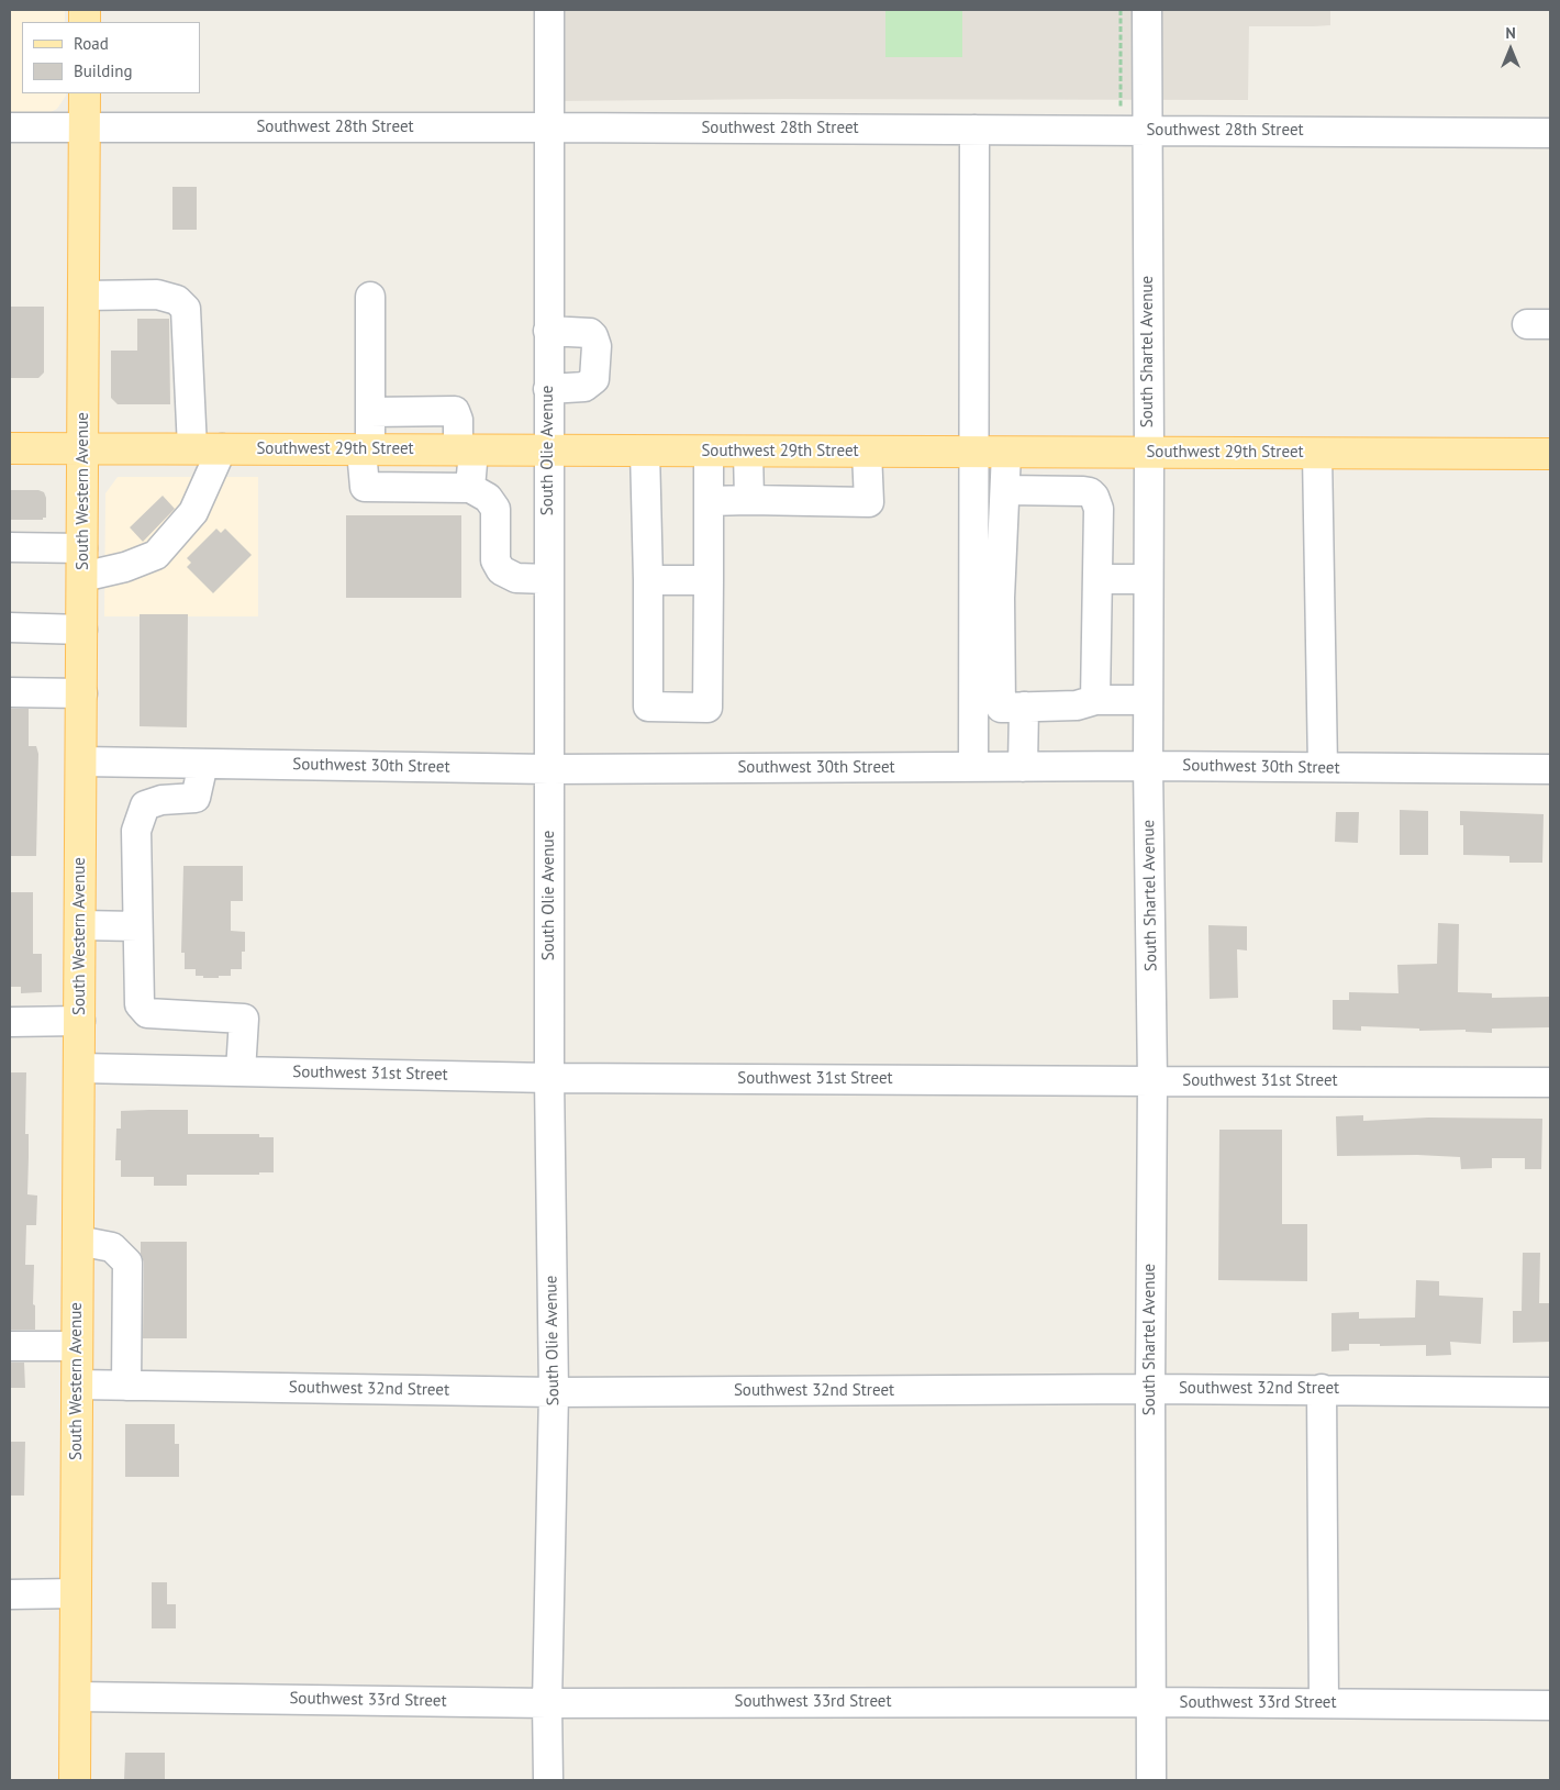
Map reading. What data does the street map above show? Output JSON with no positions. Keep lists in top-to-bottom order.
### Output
{
  "streets": {
    "main road": ["Southwest 29th Street", "South Western Avenue"],
    "street": [
      "Southwest 28th Street",
      "South Shartel Avenue",
      "South Olie Avenue",
      "Southwest 30th Street",
      "Southwest 31st Street",
      "Southwest 32nd Street",
      "Southwest 33rd Street"
    ]
  },
  "crossings": [
    ["Southwest 28th Street", "South Shartel Avenue"],
    ["Southwest 28th Street", "South Olie Avenue"],
    ["Southwest 28th Street", "South Western Avenue"],
    ["South Shartel Avenue", "Southwest 29th Street"],
    ["South Shartel Avenue", "Southwest 30th Street"],
    ["South Shartel Avenue", "Southwest 31st Street"],
    ["South Shartel Avenue", "Southwest 32nd Street"],
    ["South Shartel Avenue", "Southwest 33rd Street"],
    ["Southwest 29th Street", "South Olie Avenue"],
    ["Southwest 29th Street", "South Western Avenue"],
    ["South Olie Avenue", "Southwest 30th Street"],
    ["South Olie Avenue", "Southwest 31st Street"],
    ["South Olie Avenue", "Southwest 32nd Street"],
    ["South Olie Avenue", "Southwest 33rd Street"],
    ["South Western Avenue", "Southwest 30th Street"],
    ["South Western Avenue", "Southwest 31st Street"],
    ["South Western Avenue", "Southwest 32nd Street"],
    ["South Western Avenue", "Southwest 33rd Street"]
  ],
  "legend": ["Road", "Building"],
  "north": "top"
}
